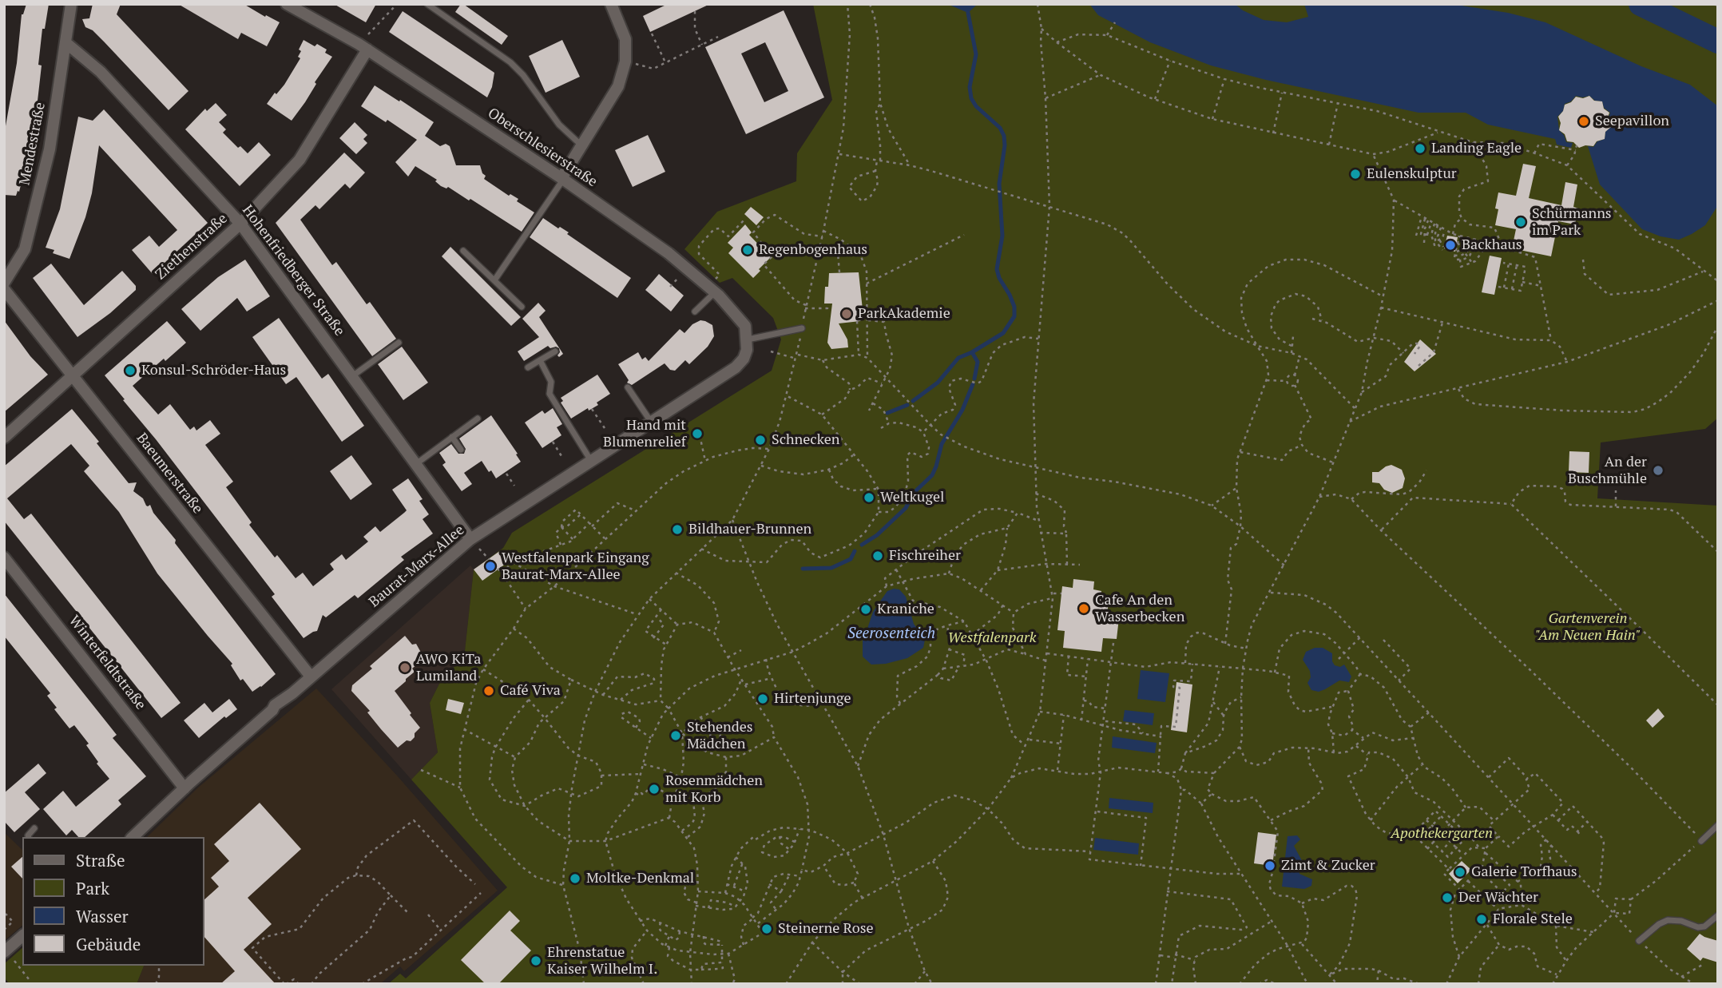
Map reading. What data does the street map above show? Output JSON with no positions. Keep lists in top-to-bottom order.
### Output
{
  "streets": {
    "street": [
      "Mendestraße",
      "Oberschlesierstraße",
      "Ziethenstraße",
      "Hohenfriedberger Straße",
      "Baeumerstraße",
      "Baurat-Marx-Allee",
      "Winterfeldtstraße"
    ]
  },
  "crossings": [
    ["Mendestraße", "Hohenfriedberger Straße"],
    ["Oberschlesierstraße", "Ziethenstraße"],
    ["Oberschlesierstraße", "Baurat-Marx-Allee"],
    ["Ziethenstraße", "Hohenfriedberger Straße"],
    ["Ziethenstraße", "Baeumerstraße"],
    ["Hohenfriedberger Straße", "Baurat-Marx-Allee"],
    ["Baeumerstraße", "Baurat-Marx-Allee"],
    ["Baurat-Marx-Allee", "Winterfeldtstraße"]
  ],
  "water": ["Seerosenteich"],
  "parks": ["Gartenverein \"Am Neuen Hain\"", "Westfalenpark", "Apothekergarten"],
  "places": [
    "Seepavillon",
    "Landing Eagle",
    "Eulenskulptur",
    "Schürmanns im Park",
    "Backhaus",
    "Regenbogenhaus",
    "ParkAkademie",
    "Konsul-Schröder-Haus",
    "Hand mit Blumenrelief",
    "Schnecken",
    "An der Buschmühle",
    "Weltkugel",
    "Bildhauer-Brunnen",
    "Fischreiher",
    "Westfalenpark Eingang Baurat-Marx-Allee",
    "Cafe An den Wasserbecken",
    "Kraniche",
    "AWO KiTa Lumiland",
    "Café Viva",
    "Hirtenjunge",
    "Stehendes Mädchen",
    "Rosenmädchen mit Korb",
    "Zimt & Zucker",
    "Galerie Torfhaus",
    "Moltke-Denkmal",
    "Der Wächter",
    "Florale Stele",
    "Steinerne Rose",
    "Ehrenstatue Kaiser Wilhelm I."
  ],
  "legend": [
    "Straße",
    "Park",
    "Wasser",
    "Gebäude"
  ]
}
